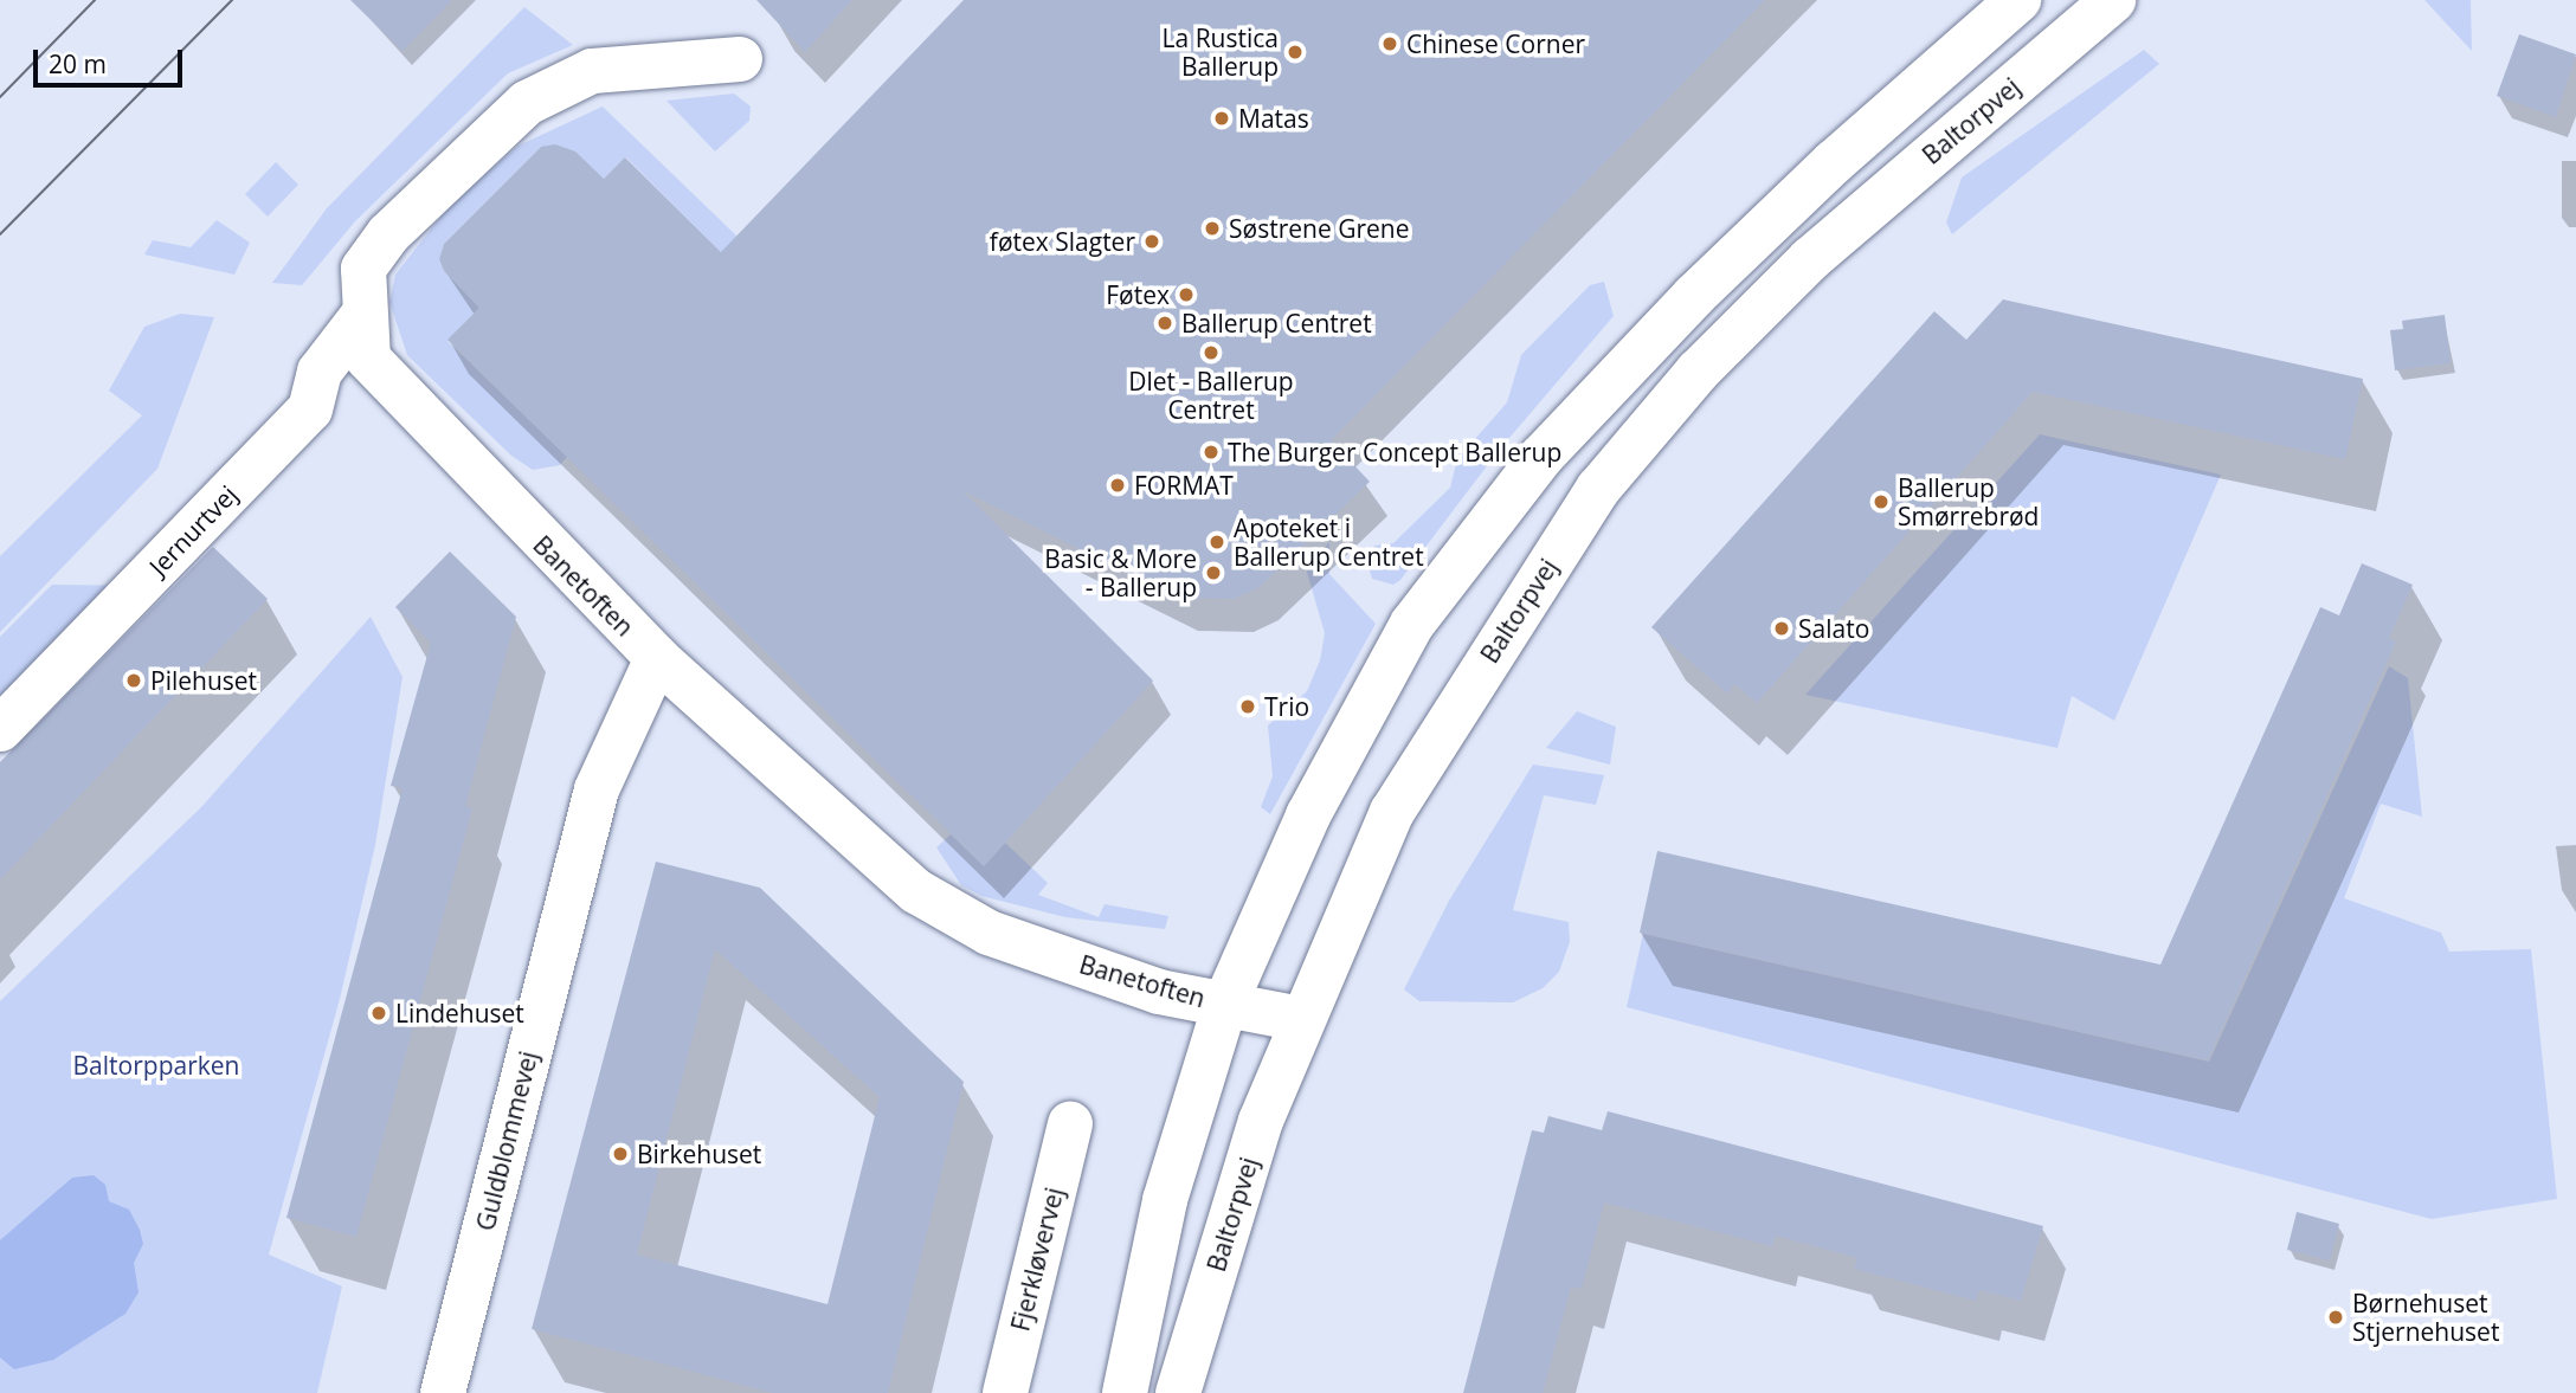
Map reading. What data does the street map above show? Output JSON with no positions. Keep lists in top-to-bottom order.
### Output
{
  "streets": {
    "street": [
      "Baltorpvej",
      "Jernurtvej",
      "Banetoften",
      "Guldblommevej",
      "Fjerkløvervej"
    ]
  },
  "crossings": [
    ["Baltorpvej", "Banetoften"],
    ["Jernurtvej", "Banetoften"],
    ["Banetoften", "Guldblommevej"]
  ],
  "parks": ["Baltorpparken"],
  "places": [
    "Chinese Corner",
    "La Rustica Ballerup",
    "Matas",
    "Søstrene Grene",
    "føtex Slagter",
    "Føtex",
    "Ballerup Centret",
    "Dlet - Ballerup Centret",
    "The Burger Concept Ballerup",
    "FORMAT",
    "Ballerup Smørrebrød",
    "Apoteket i Ballerup Centret",
    "Basic & More - Ballerup",
    "Salato",
    "Pilehuset",
    "Trio",
    "Lindehuset",
    "Birkehuset",
    "Børnehuset Stjernehuset"
  ],
  "scale_bar": "20 m"
}
